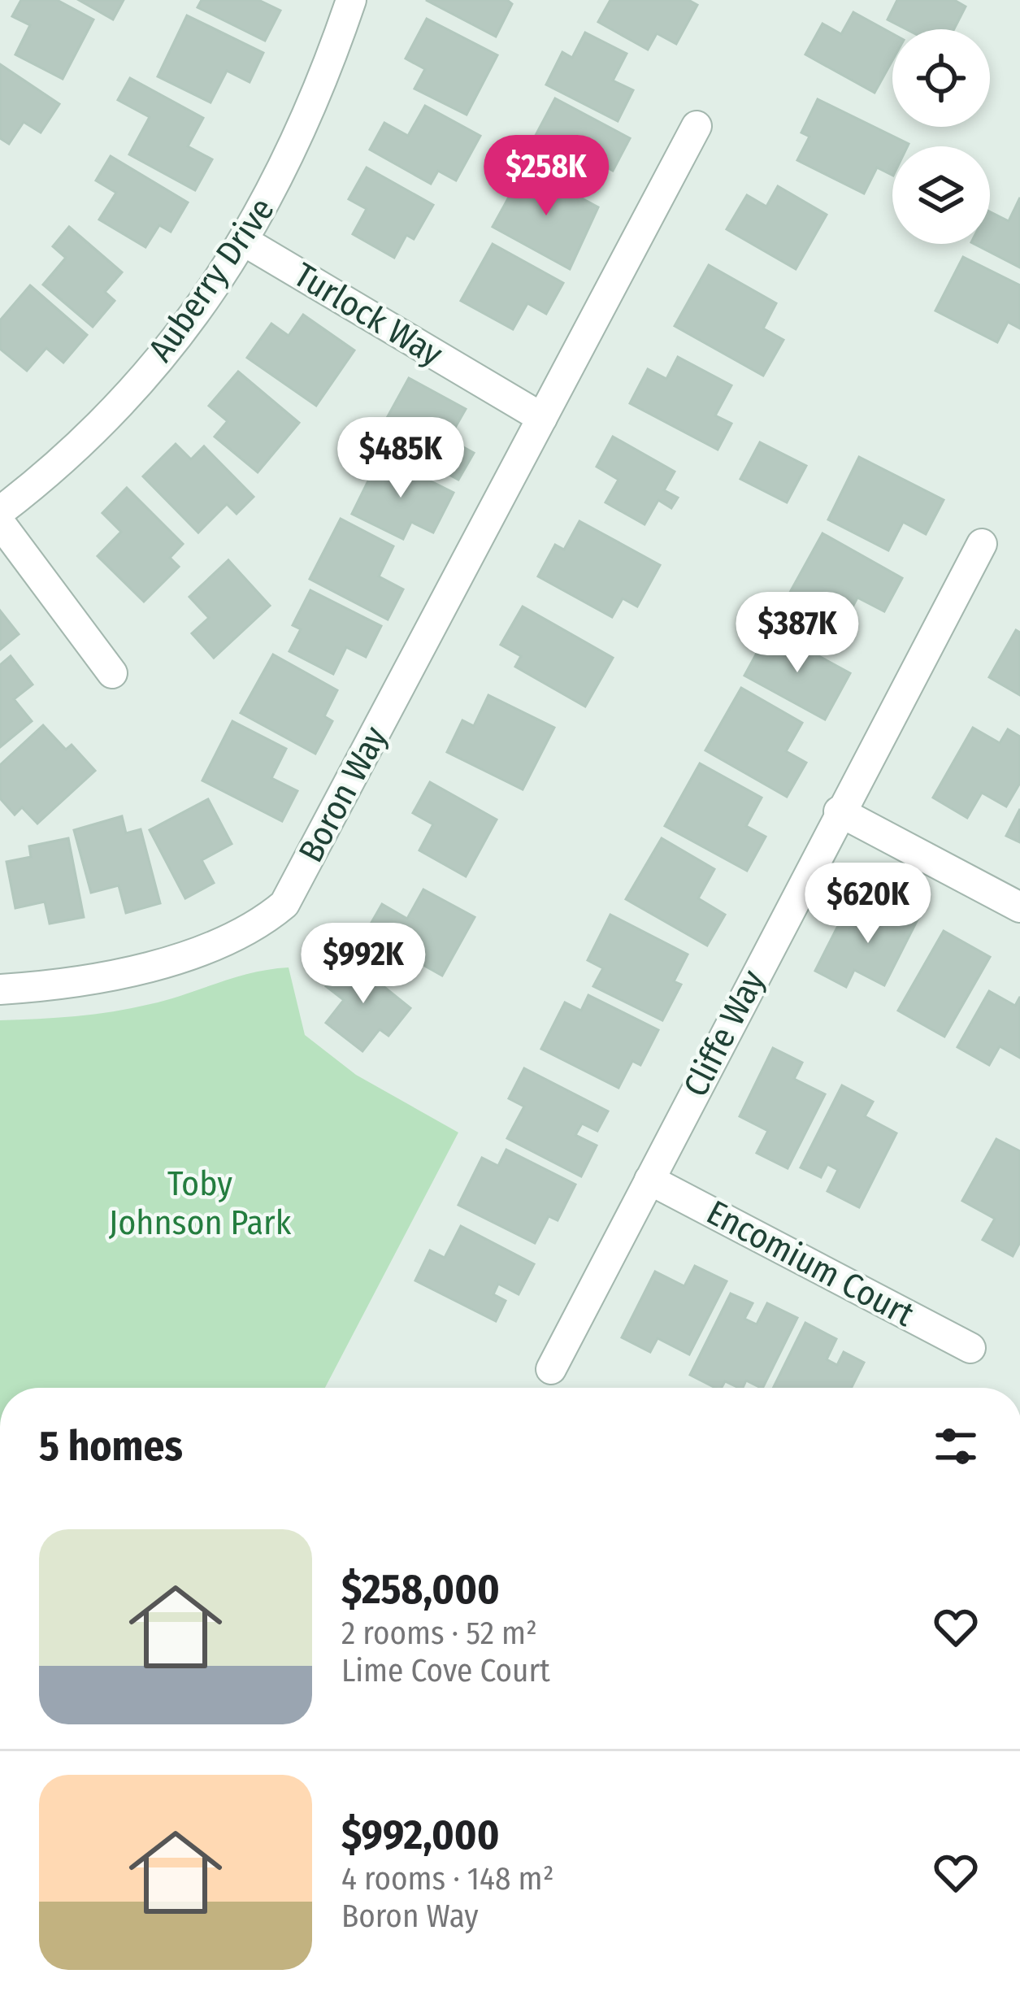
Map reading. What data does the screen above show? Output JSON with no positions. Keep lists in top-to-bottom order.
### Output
{
  "streets": {
    "street": [
      "Auberry Drive",
      "Turlock Way",
      "Boron Way",
      "Cliffe Way",
      "Encomium Court"
    ]
  },
  "crossings": [
    ["Auberry Drive", "Turlock Way"],
    ["Turlock Way", "Boron Way"],
    ["Cliffe Way", "Encomium Court"]
  ],
  "parks": ["Toby Johnson Park"],
  "page": {
    "price": [
      "$258K",
      "$485K",
      "$387K",
      "$620K",
      "$992K"
    ],
    "heading": "5 homes",
    "list": [
      {
        "name": "$258,000",
        "note": "2 rooms · 52 m² · Lime Cove Court"
      },
      {
        "name": "$992,000",
        "note": "4 rooms · 148 m² · Boron Way"
      }
    ]
  }
}
